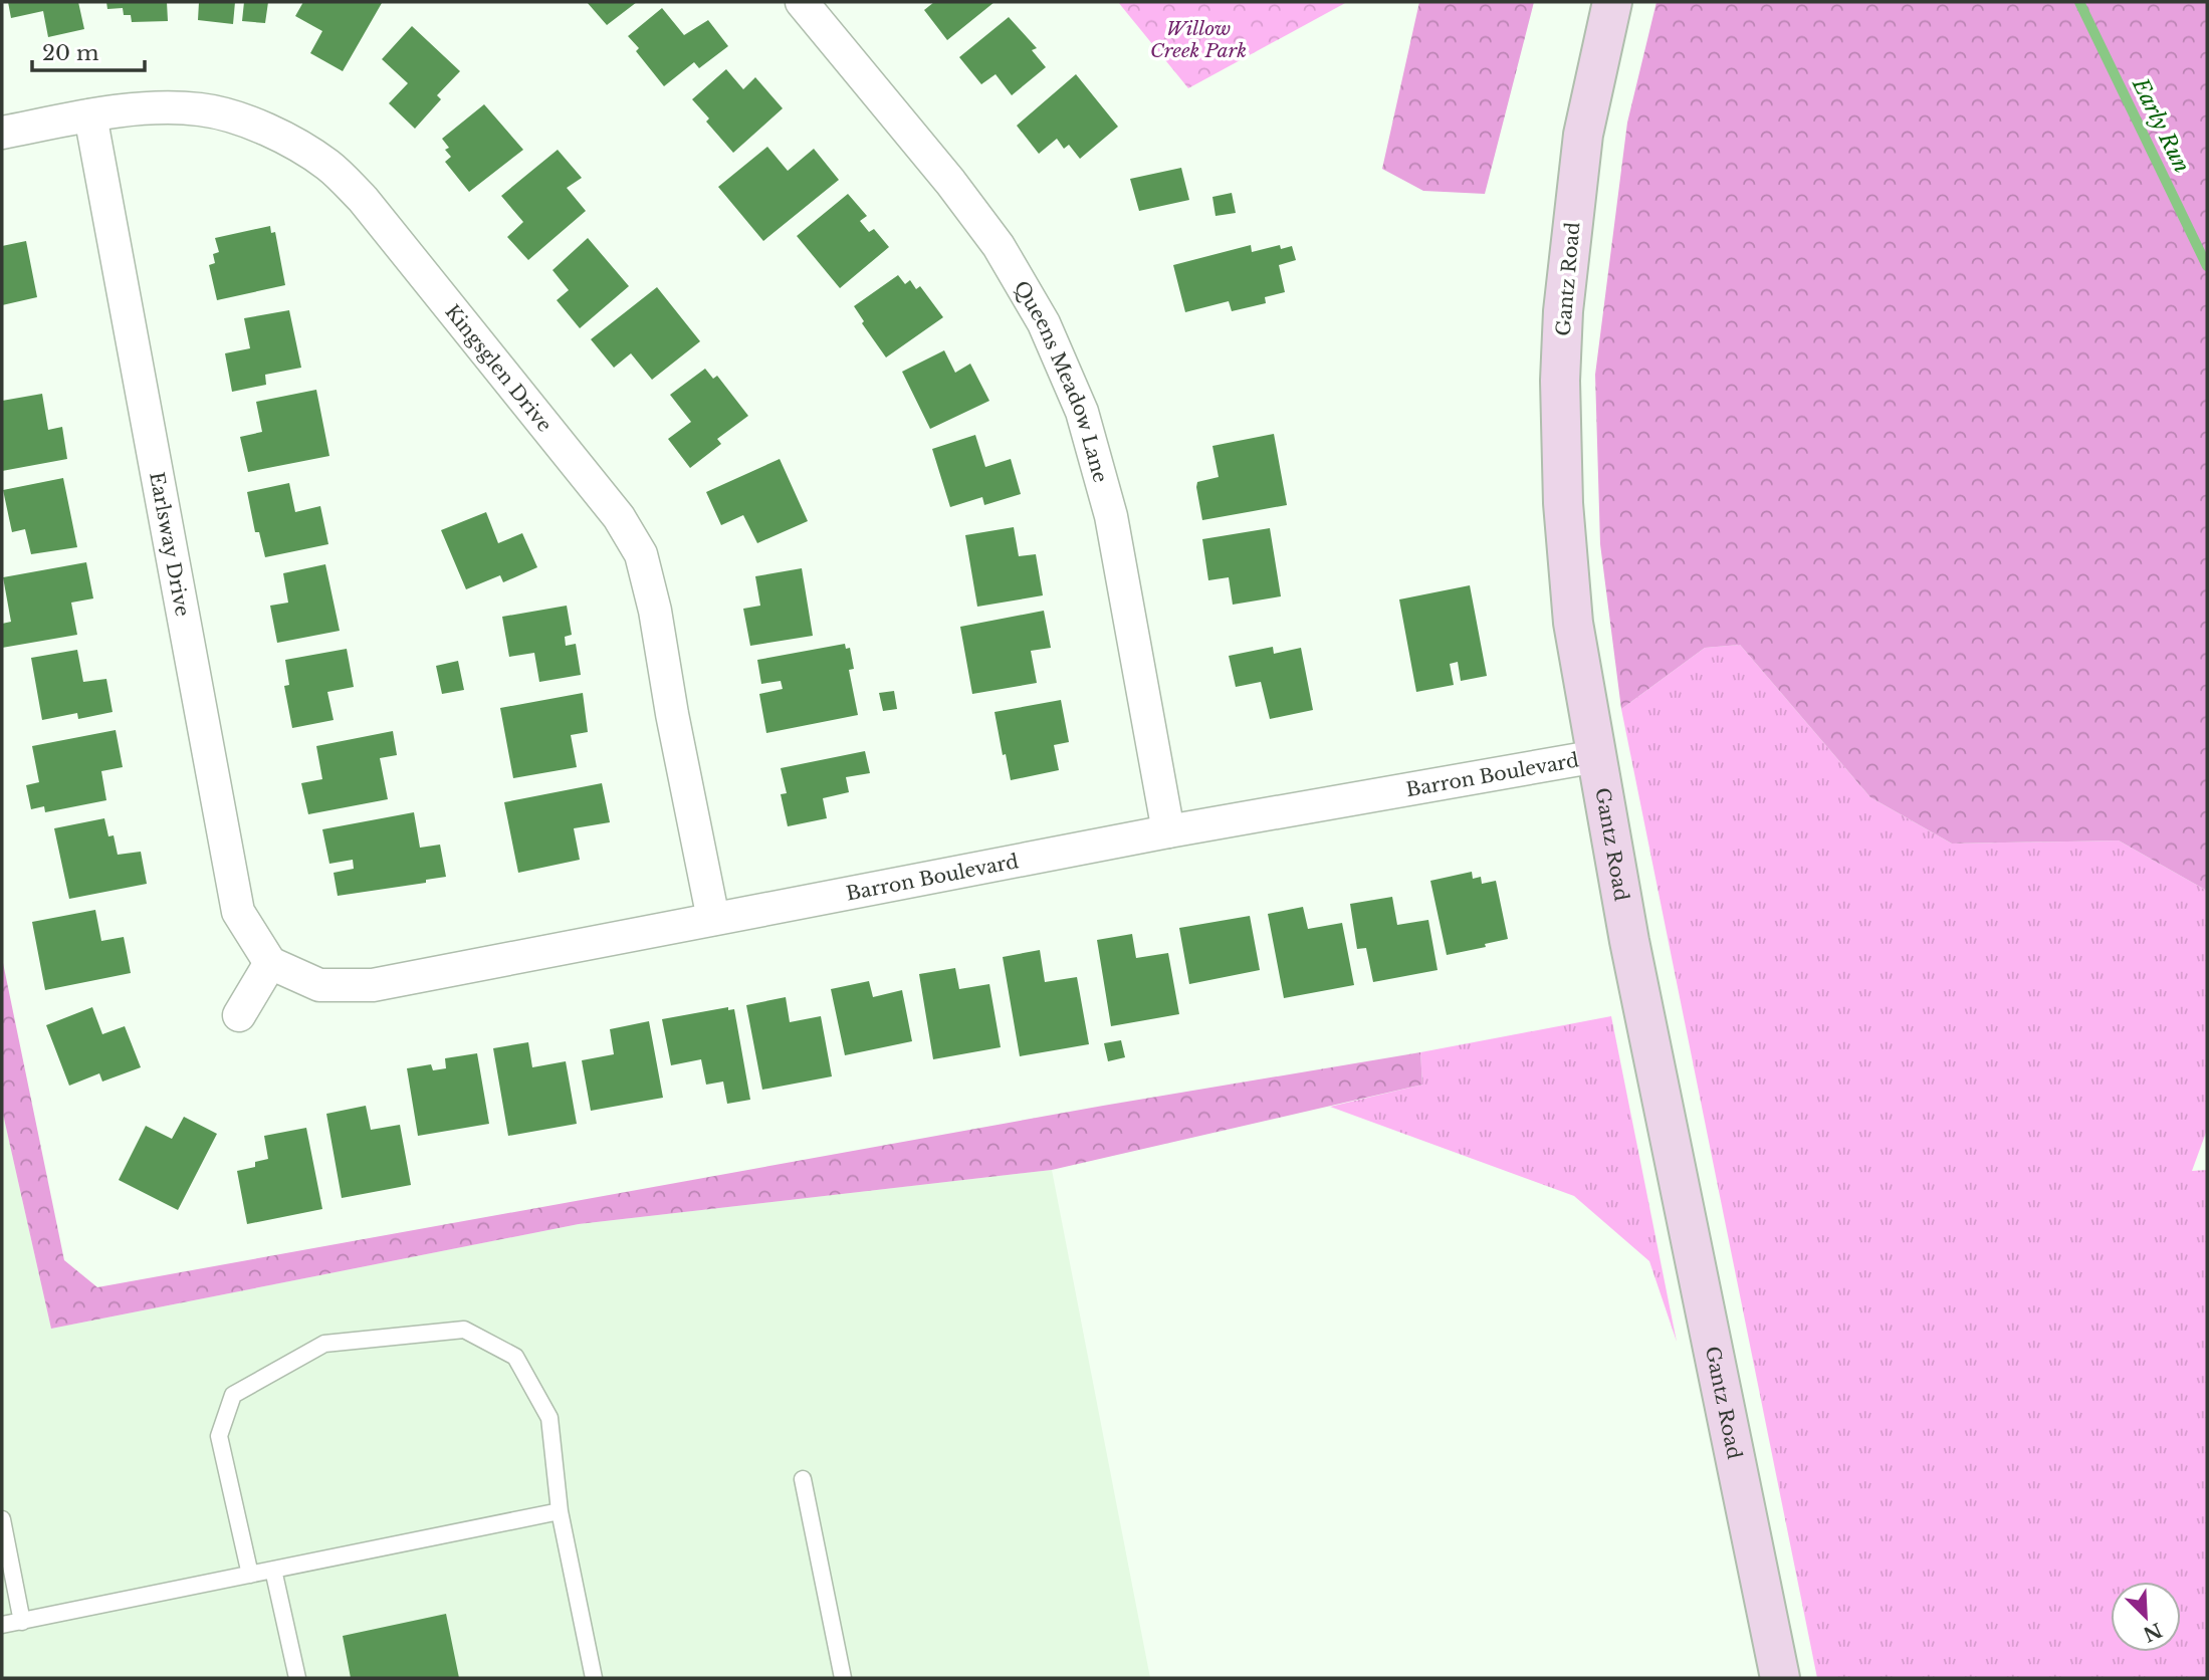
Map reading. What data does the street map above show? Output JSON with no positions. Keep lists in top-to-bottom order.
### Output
{
  "streets": {
    "main road": ["Gantz Road"],
    "street": [
      "Kingsglen Drive",
      "Queens Meadow Lane",
      "Earlsway Drive",
      "Barron Boulevard"
    ]
  },
  "crossings": [
    ["Gantz Road", "Barron Boulevard"],
    ["Kingsglen Drive", "Earlsway Drive"],
    ["Kingsglen Drive", "Barron Boulevard"],
    ["Queens Meadow Lane", "Barron Boulevard"],
    ["Earlsway Drive", "Barron Boulevard"]
  ],
  "water": ["Early Run"],
  "parks": ["Willow Creek Park"],
  "scale_bar": "20 m",
  "north": "bottom right"
}
